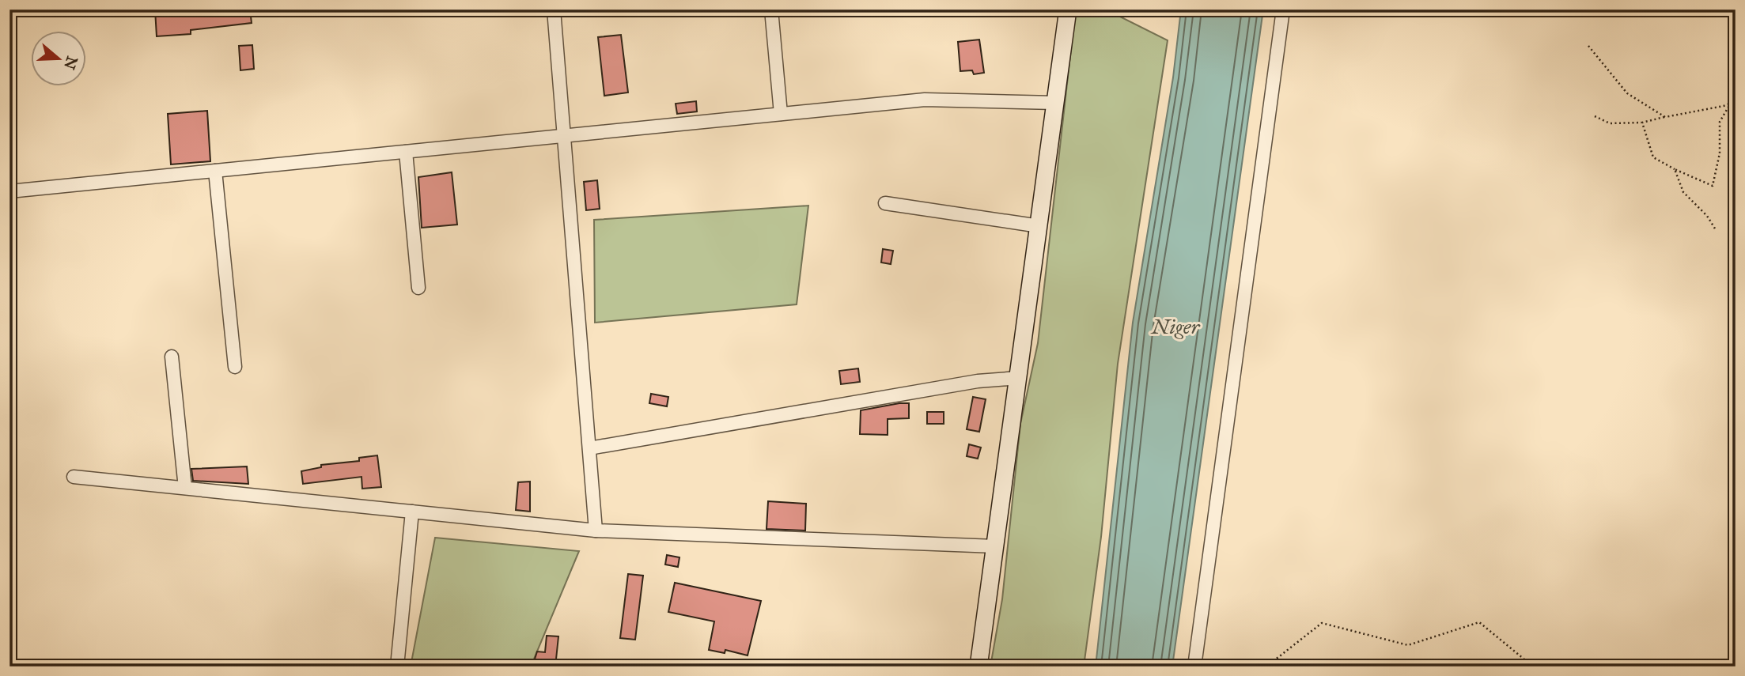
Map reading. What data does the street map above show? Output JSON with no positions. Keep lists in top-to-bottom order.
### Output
{
  "water": ["Niger"],
  "north": "right"
}
